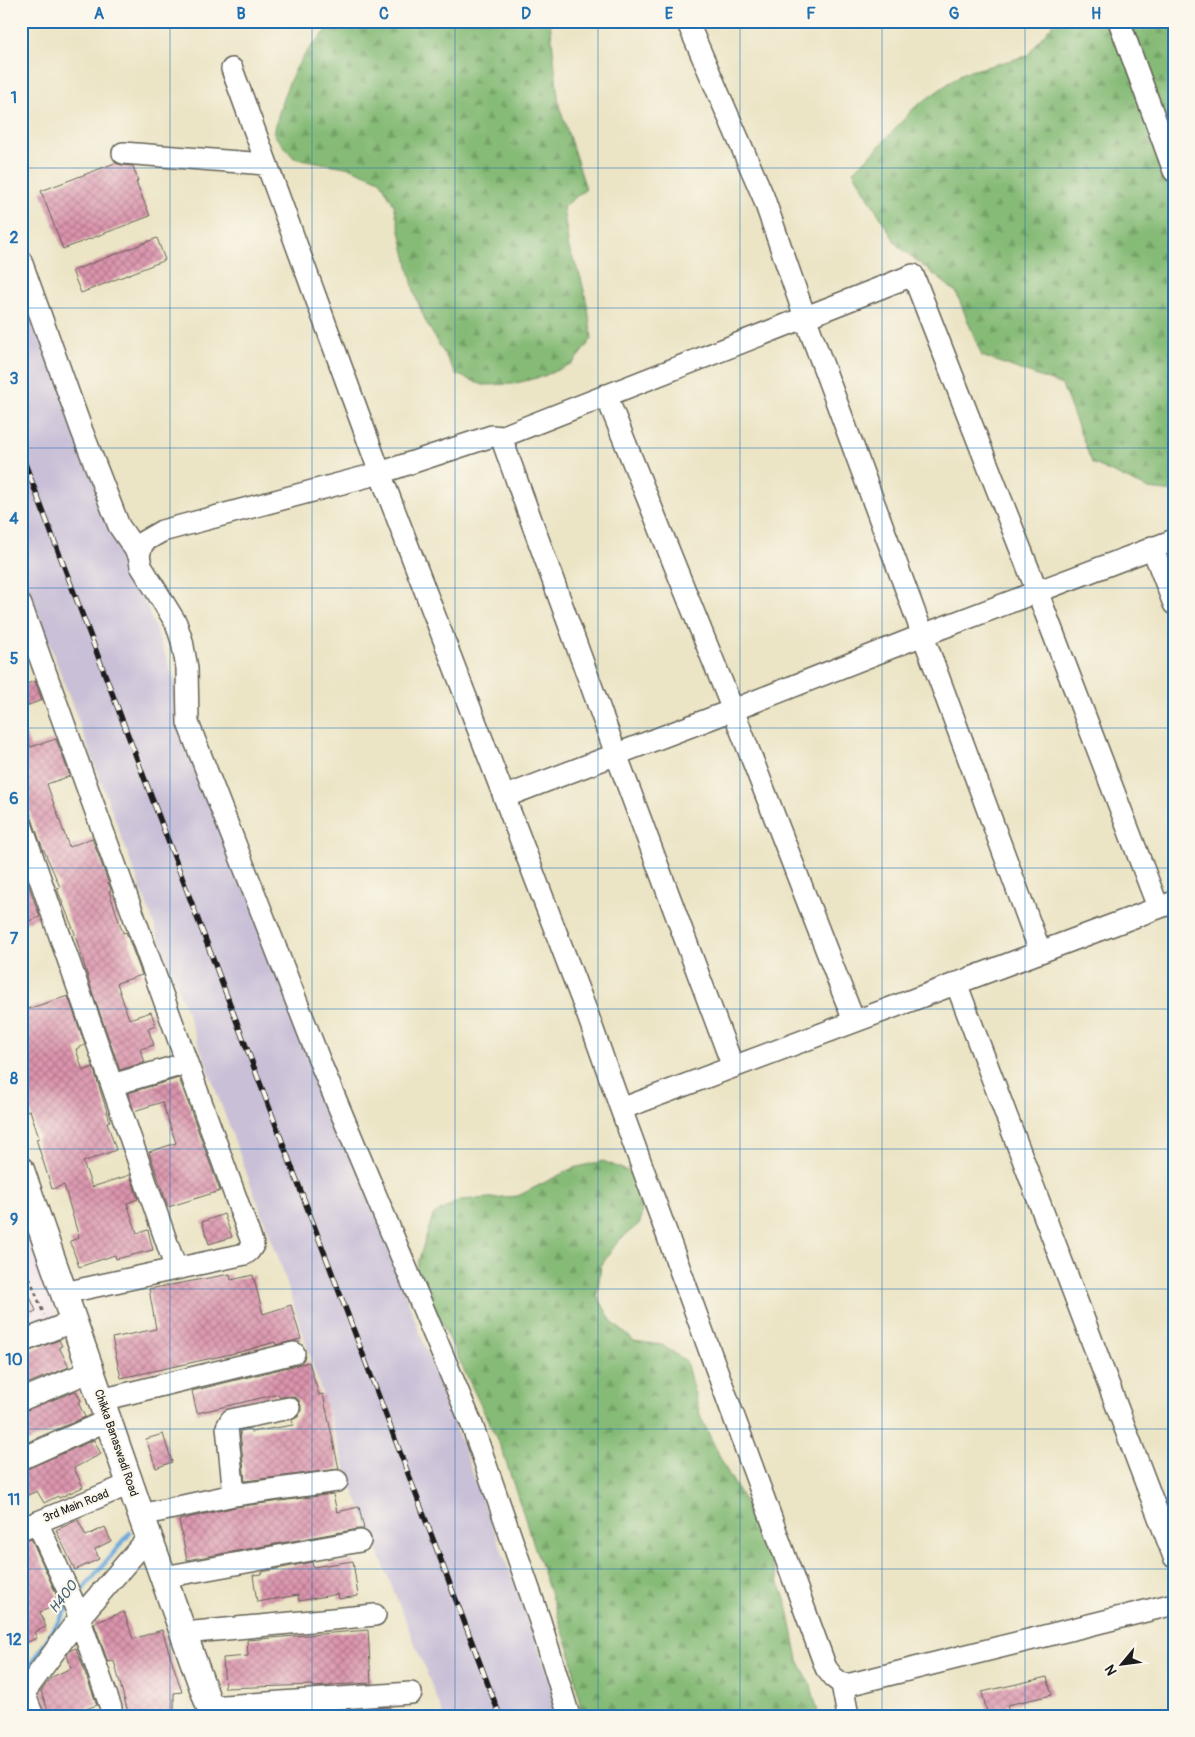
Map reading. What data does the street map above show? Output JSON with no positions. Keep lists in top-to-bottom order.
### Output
{
  "streets": {
    "main road": ["Chikka Banaswadi Road"],
    "street": ["3rd Main Road"]
  },
  "crossings": [
    ["Chikka Banaswadi Road", "3rd Main Road"]
  ],
  "water": ["H400"],
  "north": "bottom left",
  "grid": {
    "columns": [
      "A",
      "B",
      "C",
      "D",
      "E",
      "F",
      "G",
      "H"
    ],
    "rows": [
      "1",
      "2",
      "3",
      "4",
      "5",
      "6",
      "7",
      "8",
      "9",
      "10",
      "11",
      "12"
    ]
  }
}
